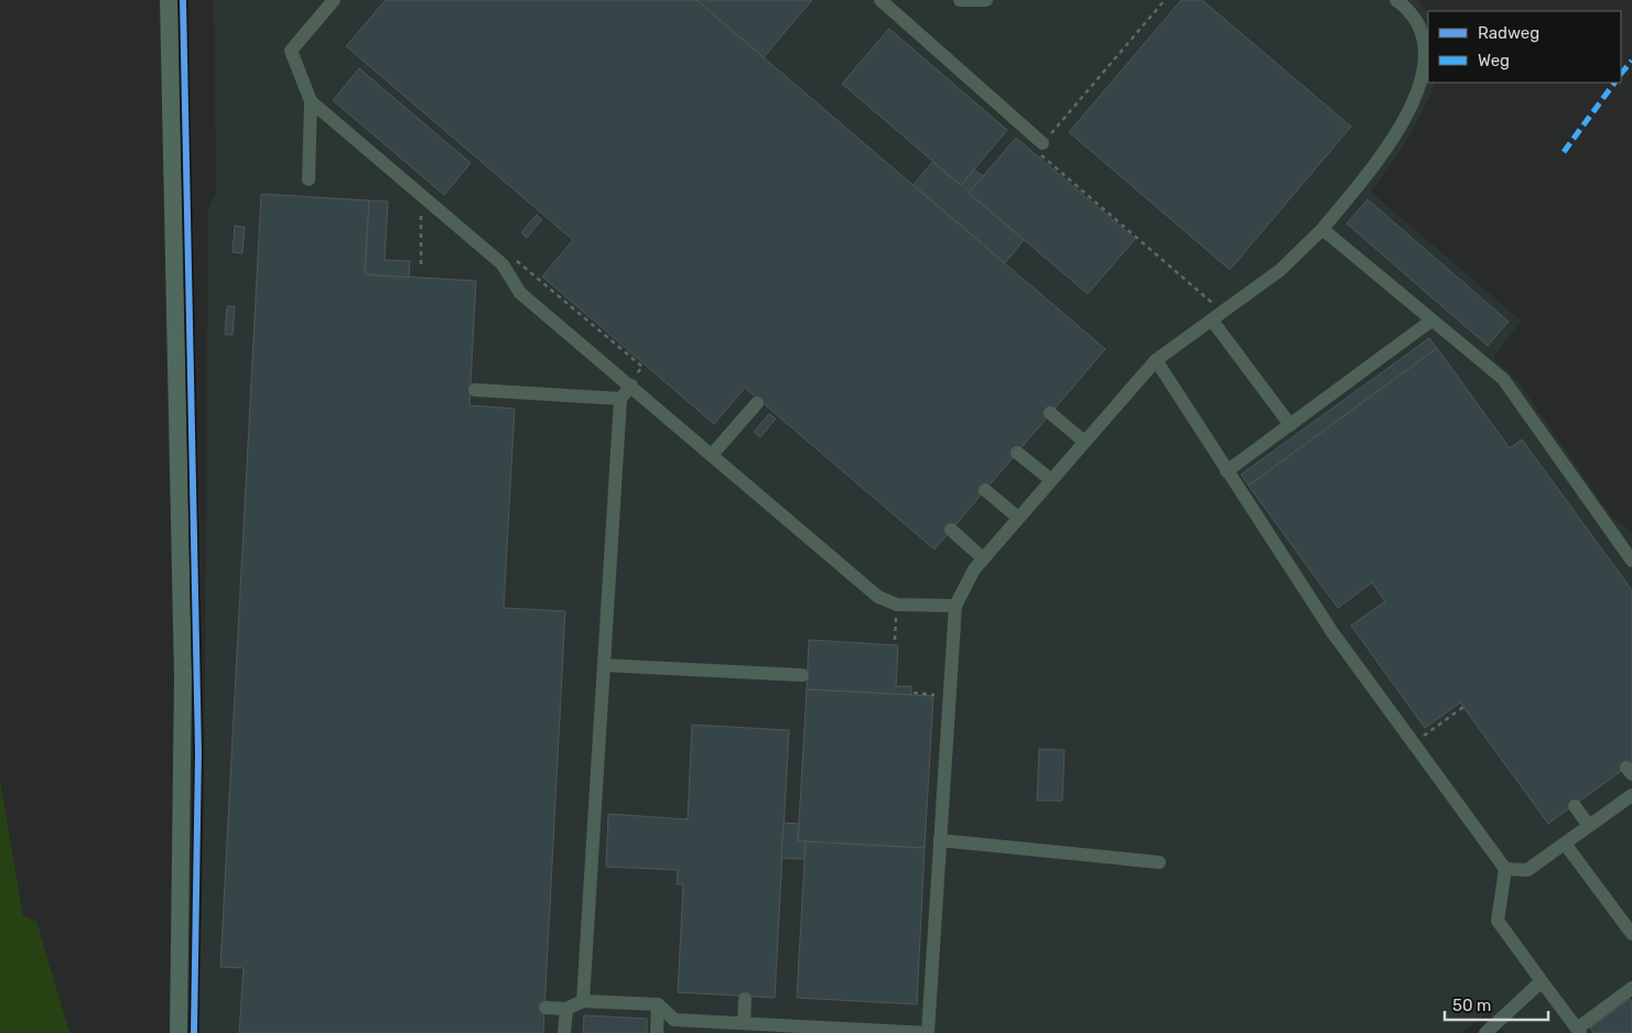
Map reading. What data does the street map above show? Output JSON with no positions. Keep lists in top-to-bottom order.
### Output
{
  "legend": ["Radweg", "Weg"],
  "scale_bar": "50 m"
}
